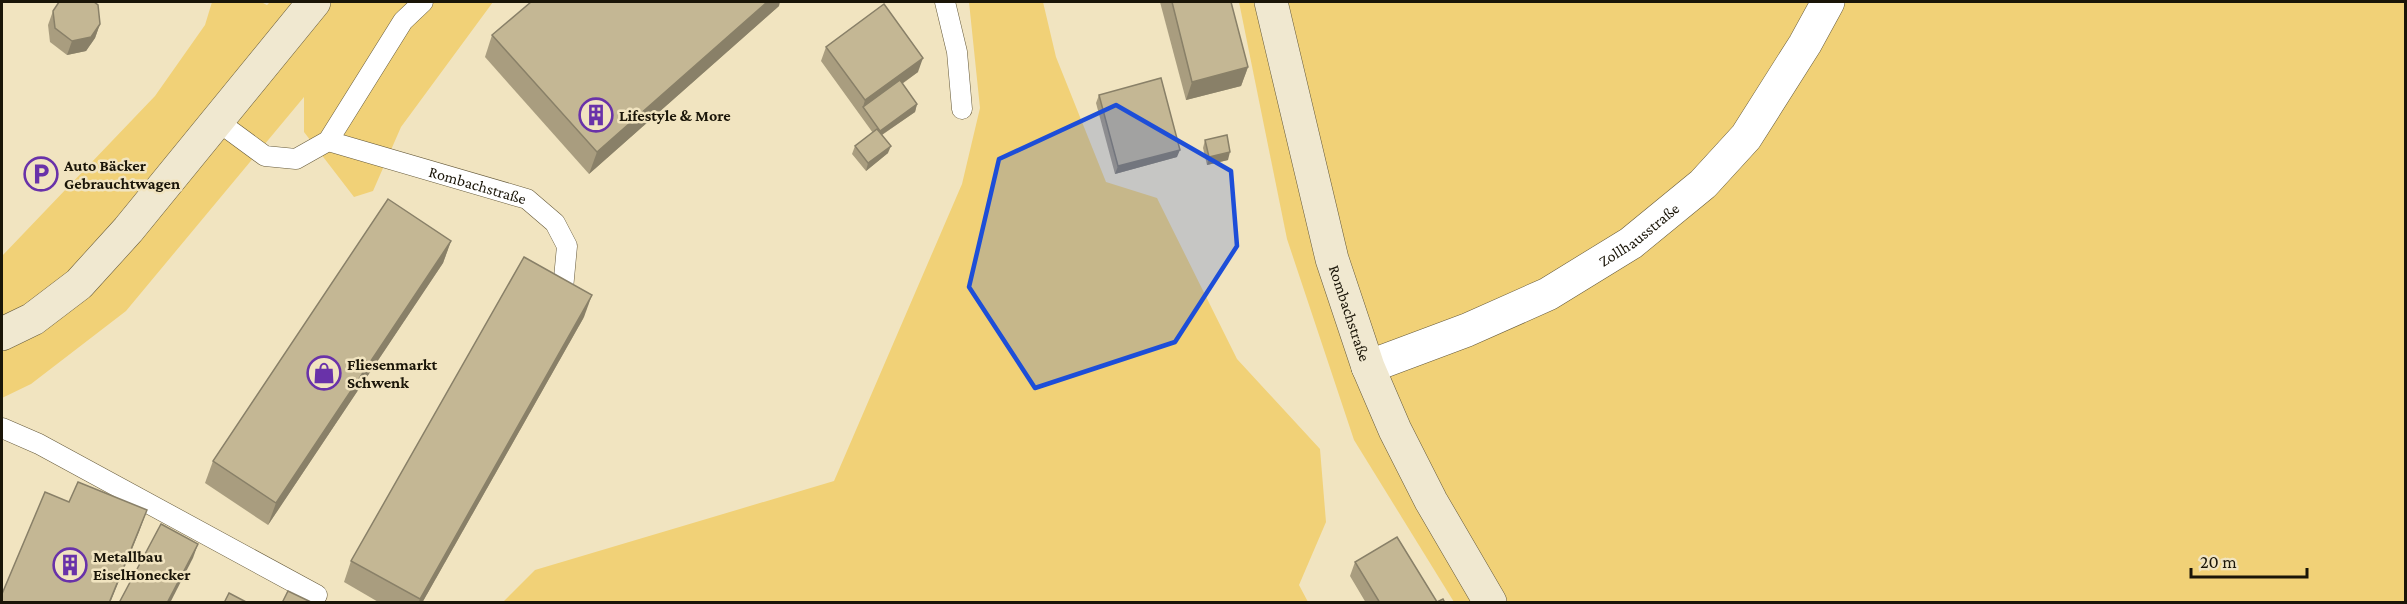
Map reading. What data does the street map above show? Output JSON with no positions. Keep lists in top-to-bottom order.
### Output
{
  "streets": {
    "main road": ["Rombachstraße"],
    "street": ["Zollhausstraße"]
  },
  "crossings": [
    ["Rombachstraße", "Zollhausstraße"]
  ],
  "places": {
    "building": ["Lifestyle & More", "Metallbau EiselHonecker"],
    "parking": ["Auto Bäcker Gebrauchtwagen"],
    "shop": ["Fliesenmarkt Schwenk"]
  },
  "scale_bar": "20 m"
}
